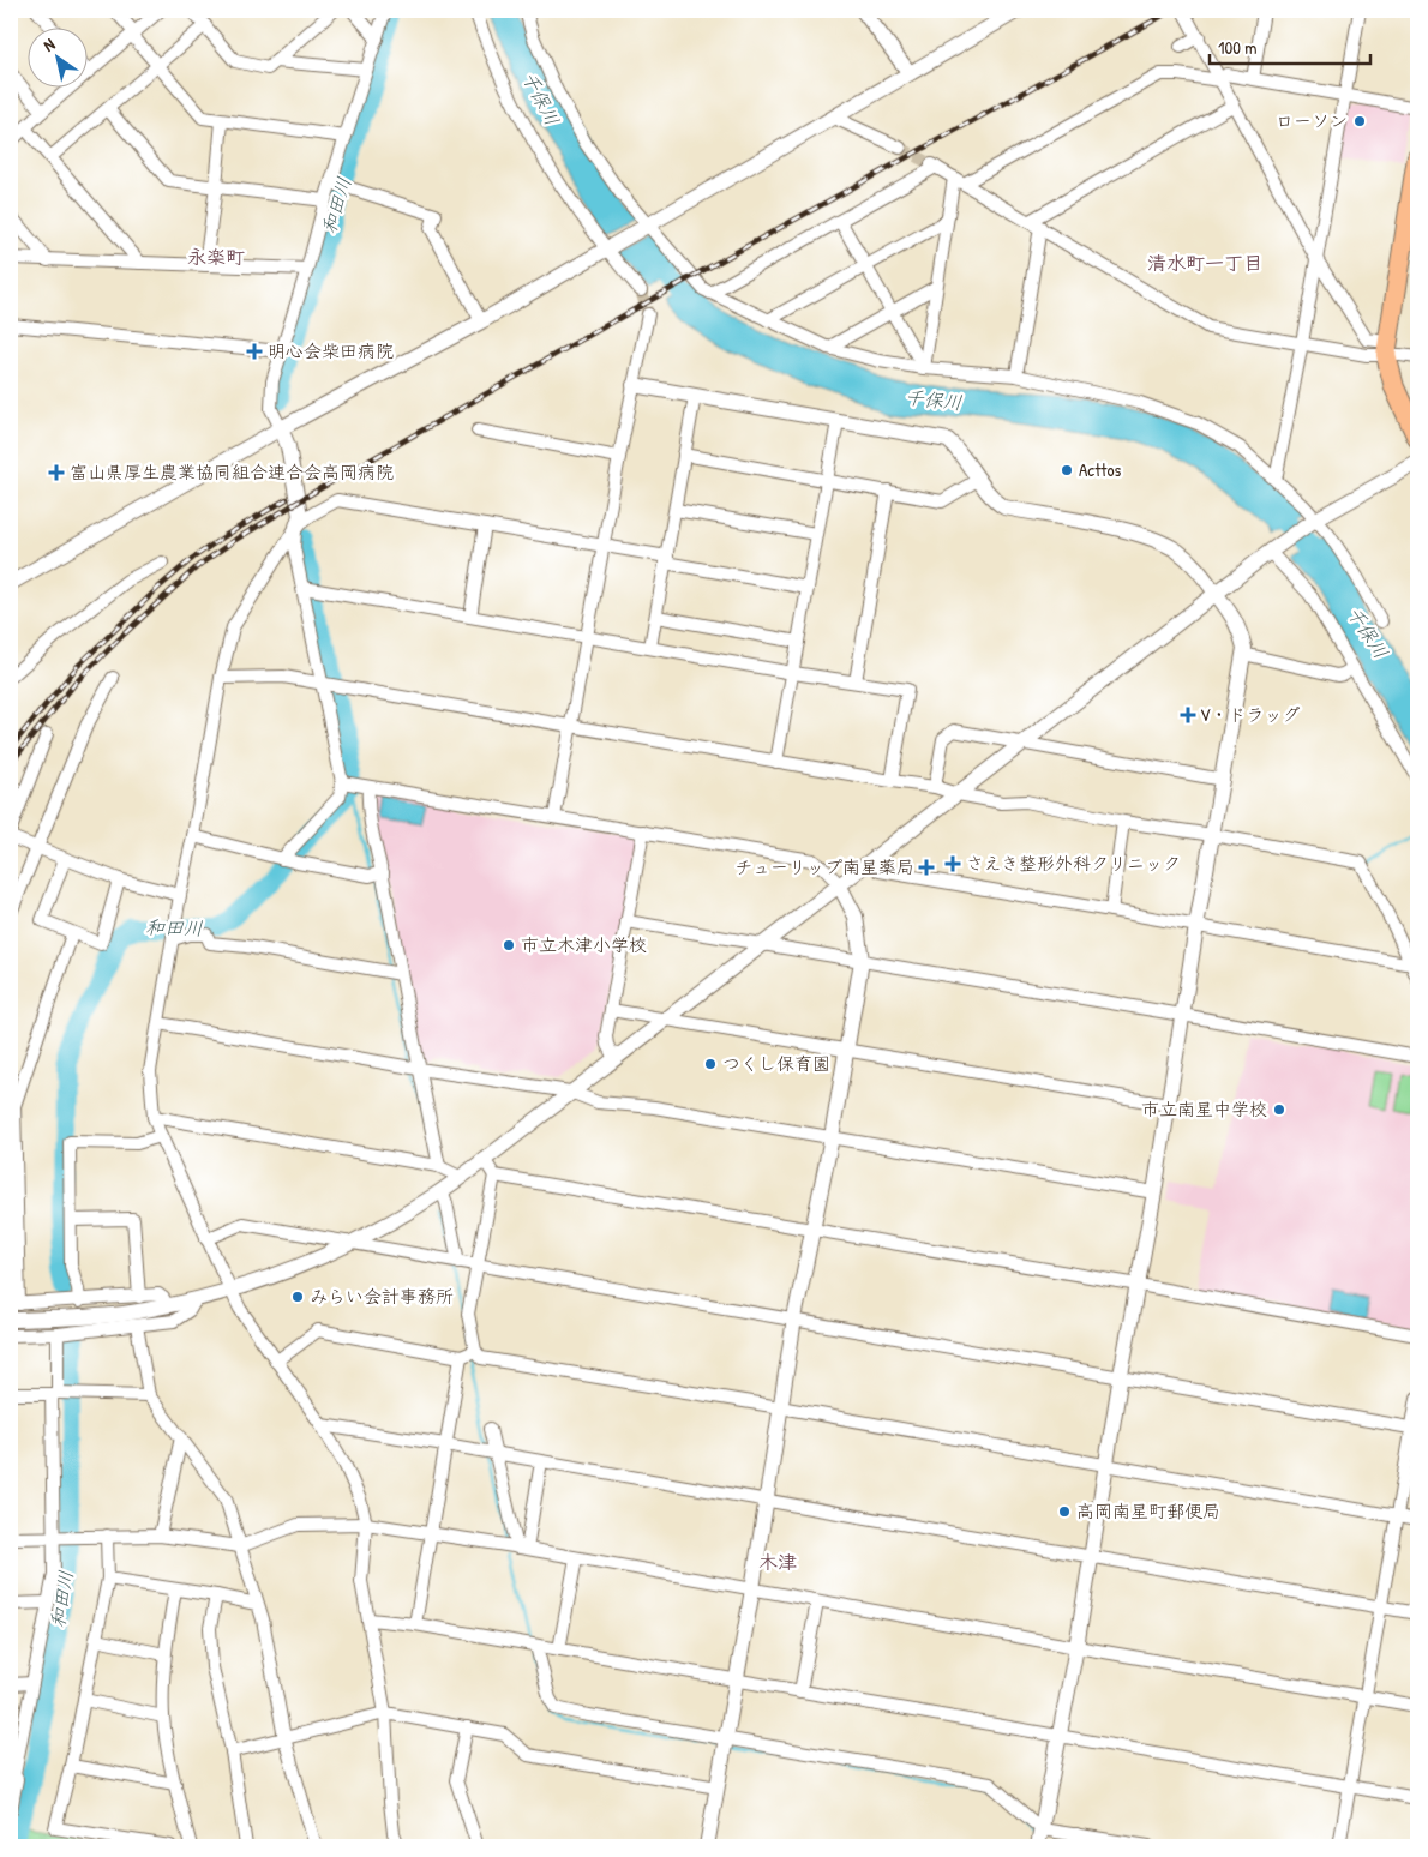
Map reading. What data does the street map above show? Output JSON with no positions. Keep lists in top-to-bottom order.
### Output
{
  "districts": ["永楽町", "清水町一丁目", "木津"],
  "water": ["千保川", "和田川"],
  "places": {
    "other": [
      "ローソン",
      "Acttos",
      "市立木津小学校",
      "つくし保育園",
      "市立南星中学校",
      "みらい会計事務所",
      "高岡南星町郵便局"
    ],
    "health": [
      "明心会柴田病院",
      "富山県厚生農業協同組合連合会高岡病院",
      "V・ドラッグ",
      "さえき整形外科クリニック",
      "チューリップ南星薬局"
    ]
  },
  "scale_bar": "100 m",
  "north": "top left"
}
